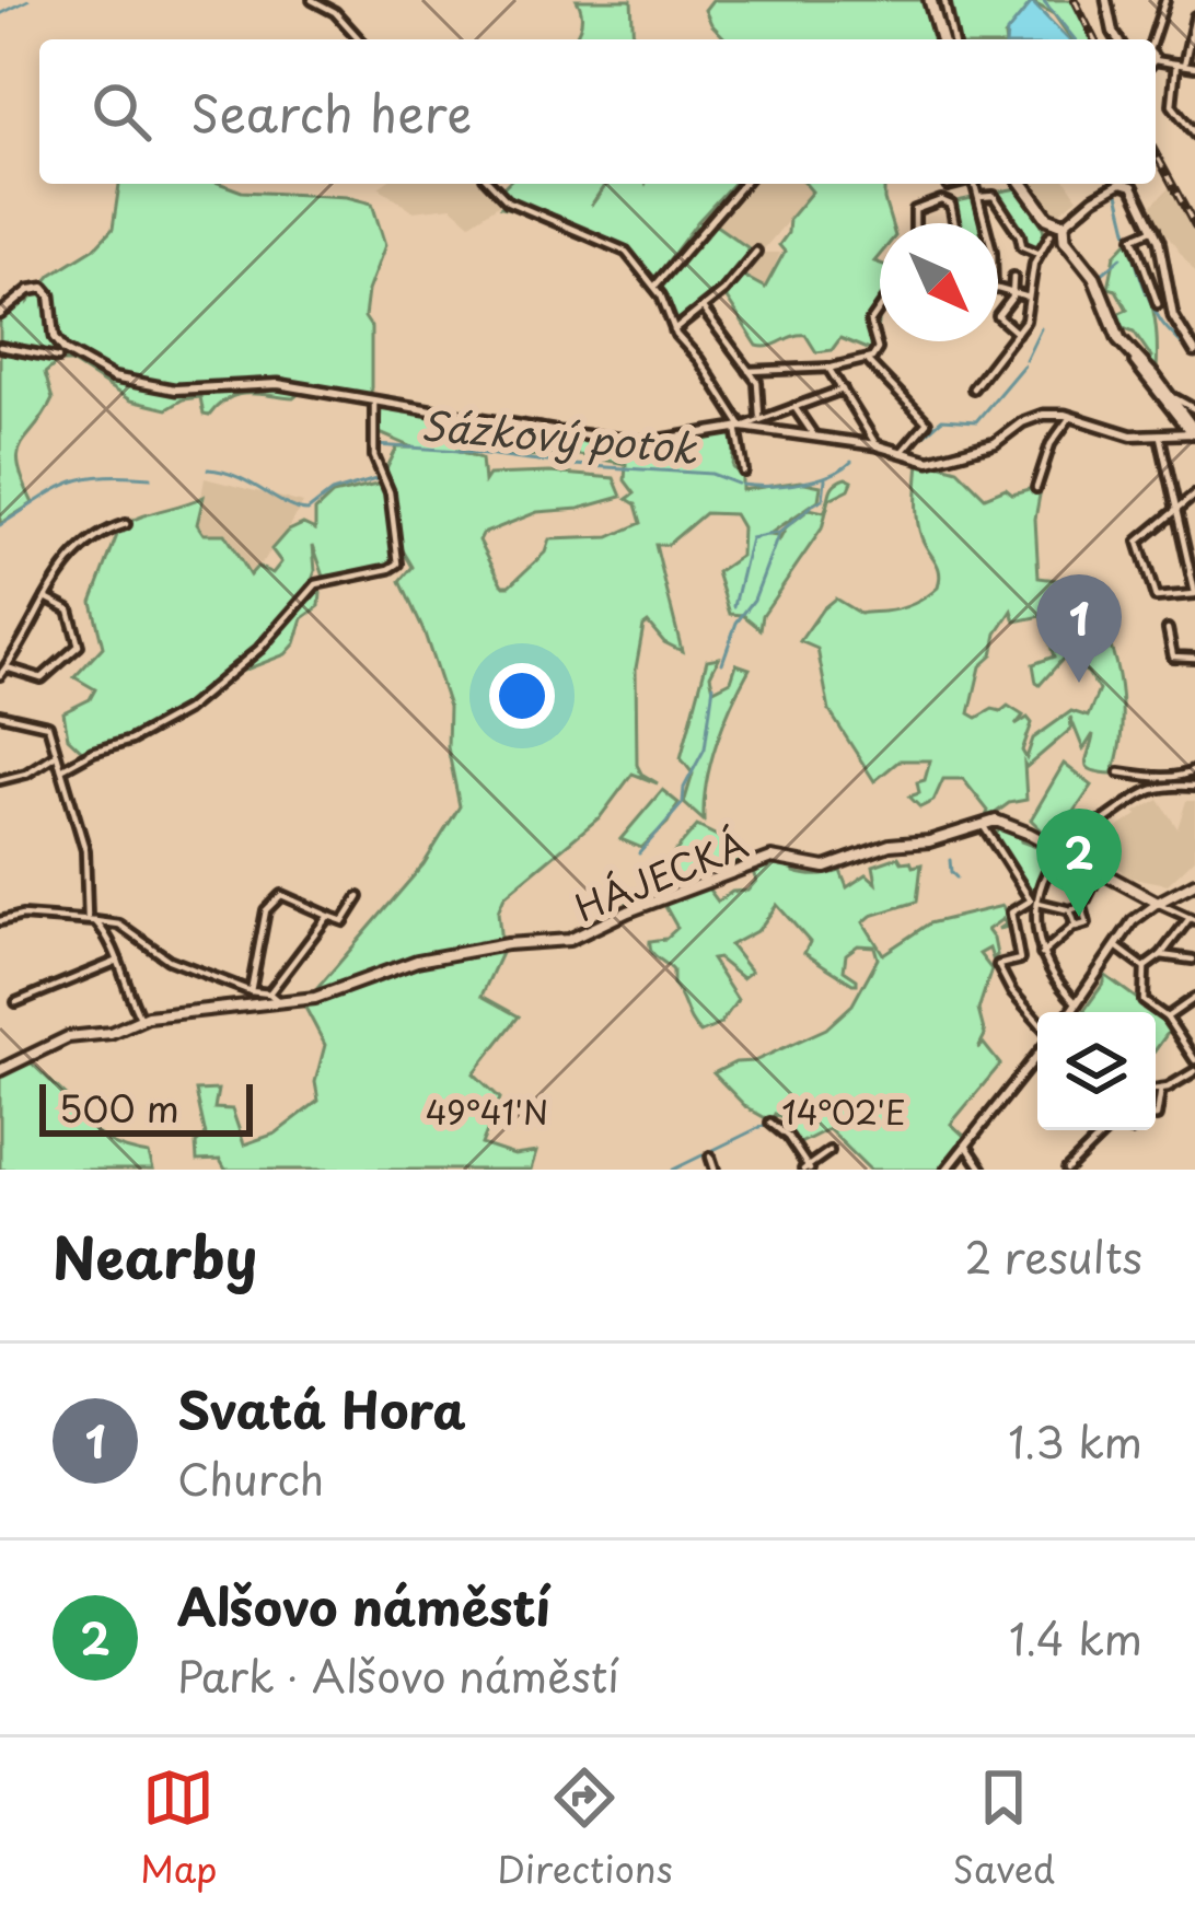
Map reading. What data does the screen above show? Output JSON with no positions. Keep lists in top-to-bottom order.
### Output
{
  "streets": {
    "main road": ["HÁJECKÁ"]
  },
  "water": ["Sázkový potok"],
  "scale_bar": "500 m",
  "north": "bottom right",
  "page": {
    "search": "Search here",
    "pins": ["1", "2"],
    "scale": "500 m",
    "heading": ["Nearby", "2 results"],
    "list": [
      {
        "mark": "1",
        "name": "Svatá Hora",
        "note": "Church",
        "value": "1.3 km"
      },
      {
        "mark": "2",
        "name": "Alšovo náměstí",
        "note": "Park · Alšovo náměstí",
        "value": "1.4 km"
      }
    ],
    "nav": ["Map", "Directions", "Saved"]
  },
  "coordinates": ["49°41'N", "14°02'E"]
}
